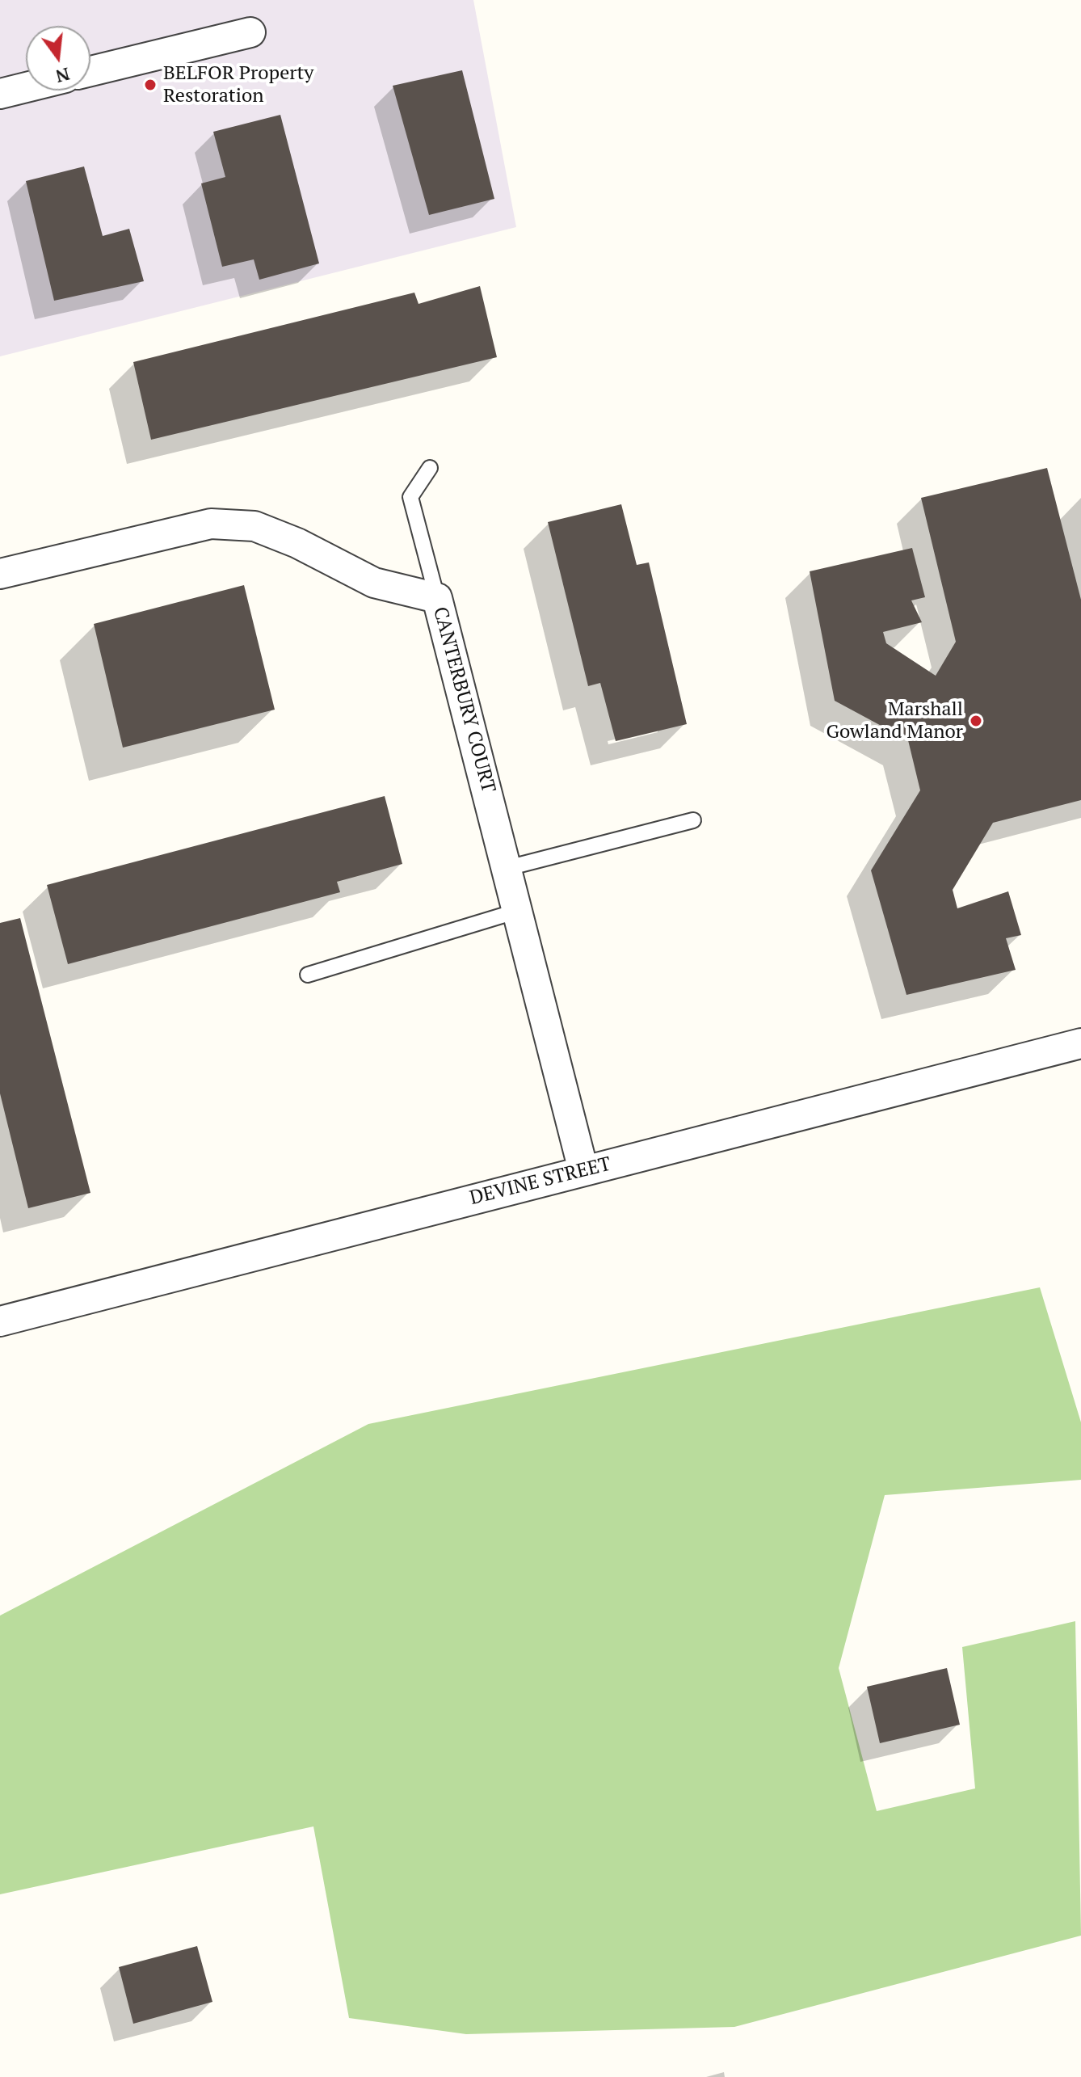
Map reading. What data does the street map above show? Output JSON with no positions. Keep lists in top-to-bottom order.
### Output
{
  "streets": {
    "street": ["CANTERBURY COURT", "DEVINE STREET"]
  },
  "crossings": [
    ["CANTERBURY COURT", "DEVINE STREET"]
  ],
  "places": ["BELFOR Property Restoration", "Marshall Gowland Manor"],
  "north": "bottom"
}
